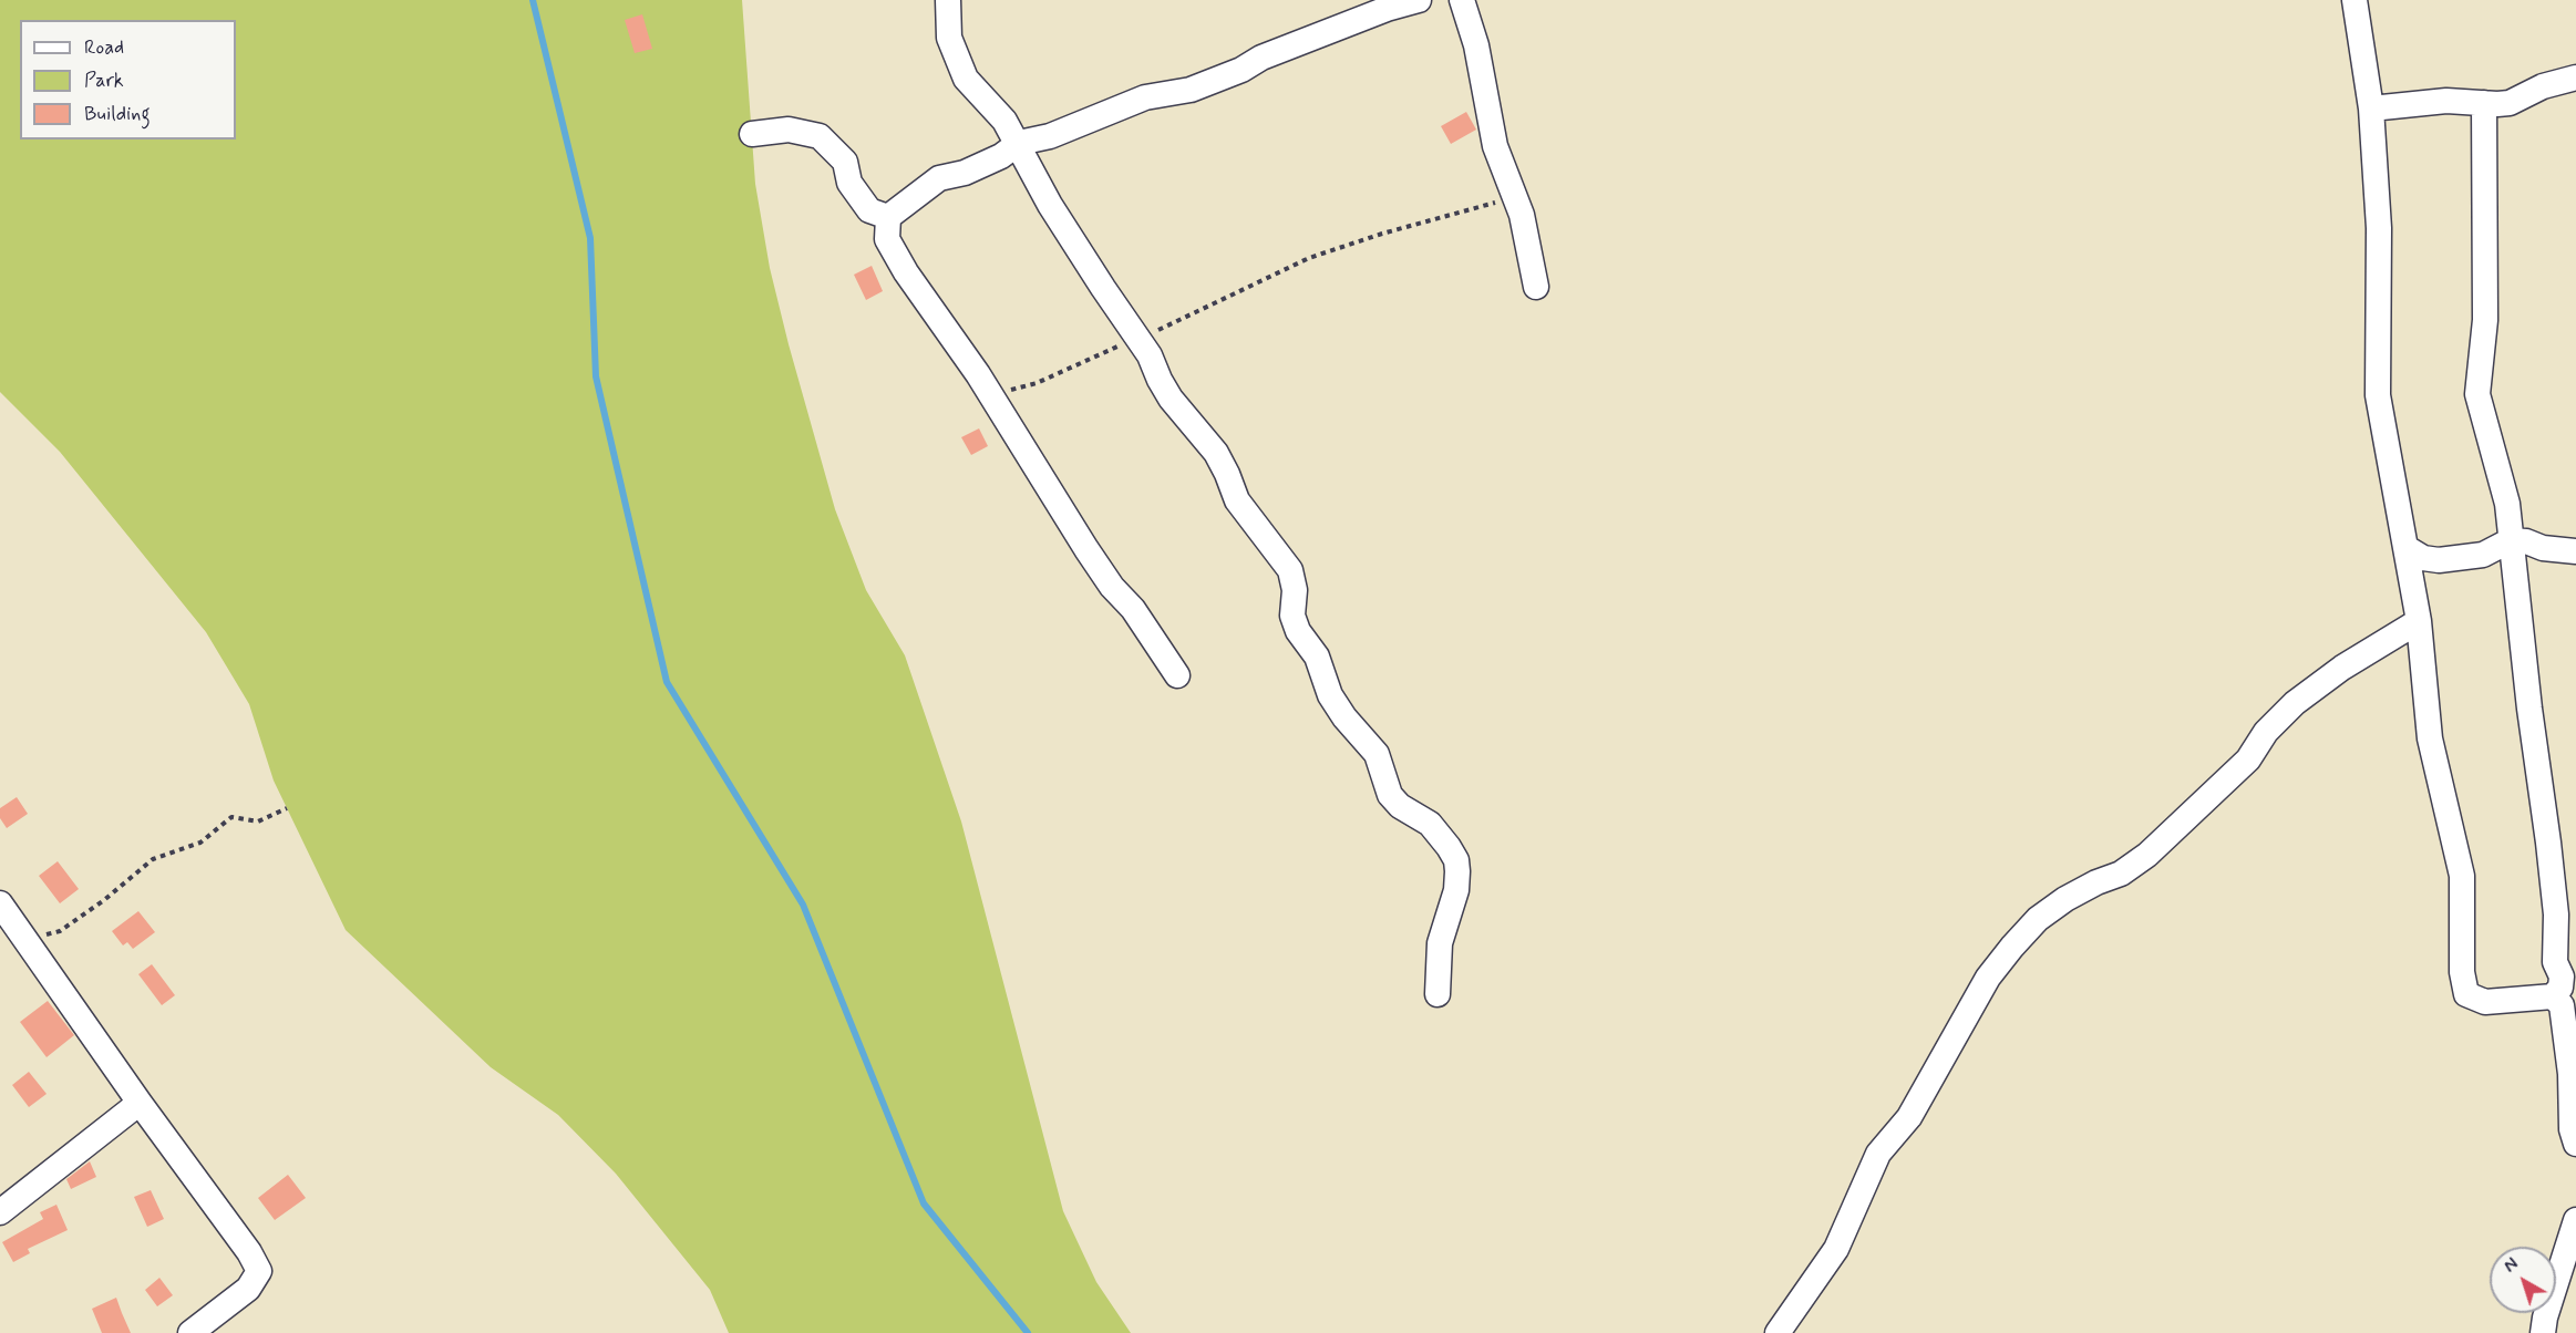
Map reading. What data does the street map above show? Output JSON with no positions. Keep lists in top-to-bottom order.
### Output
{
  "legend": ["Road", "Park", "Building"],
  "north": "top left"
}
